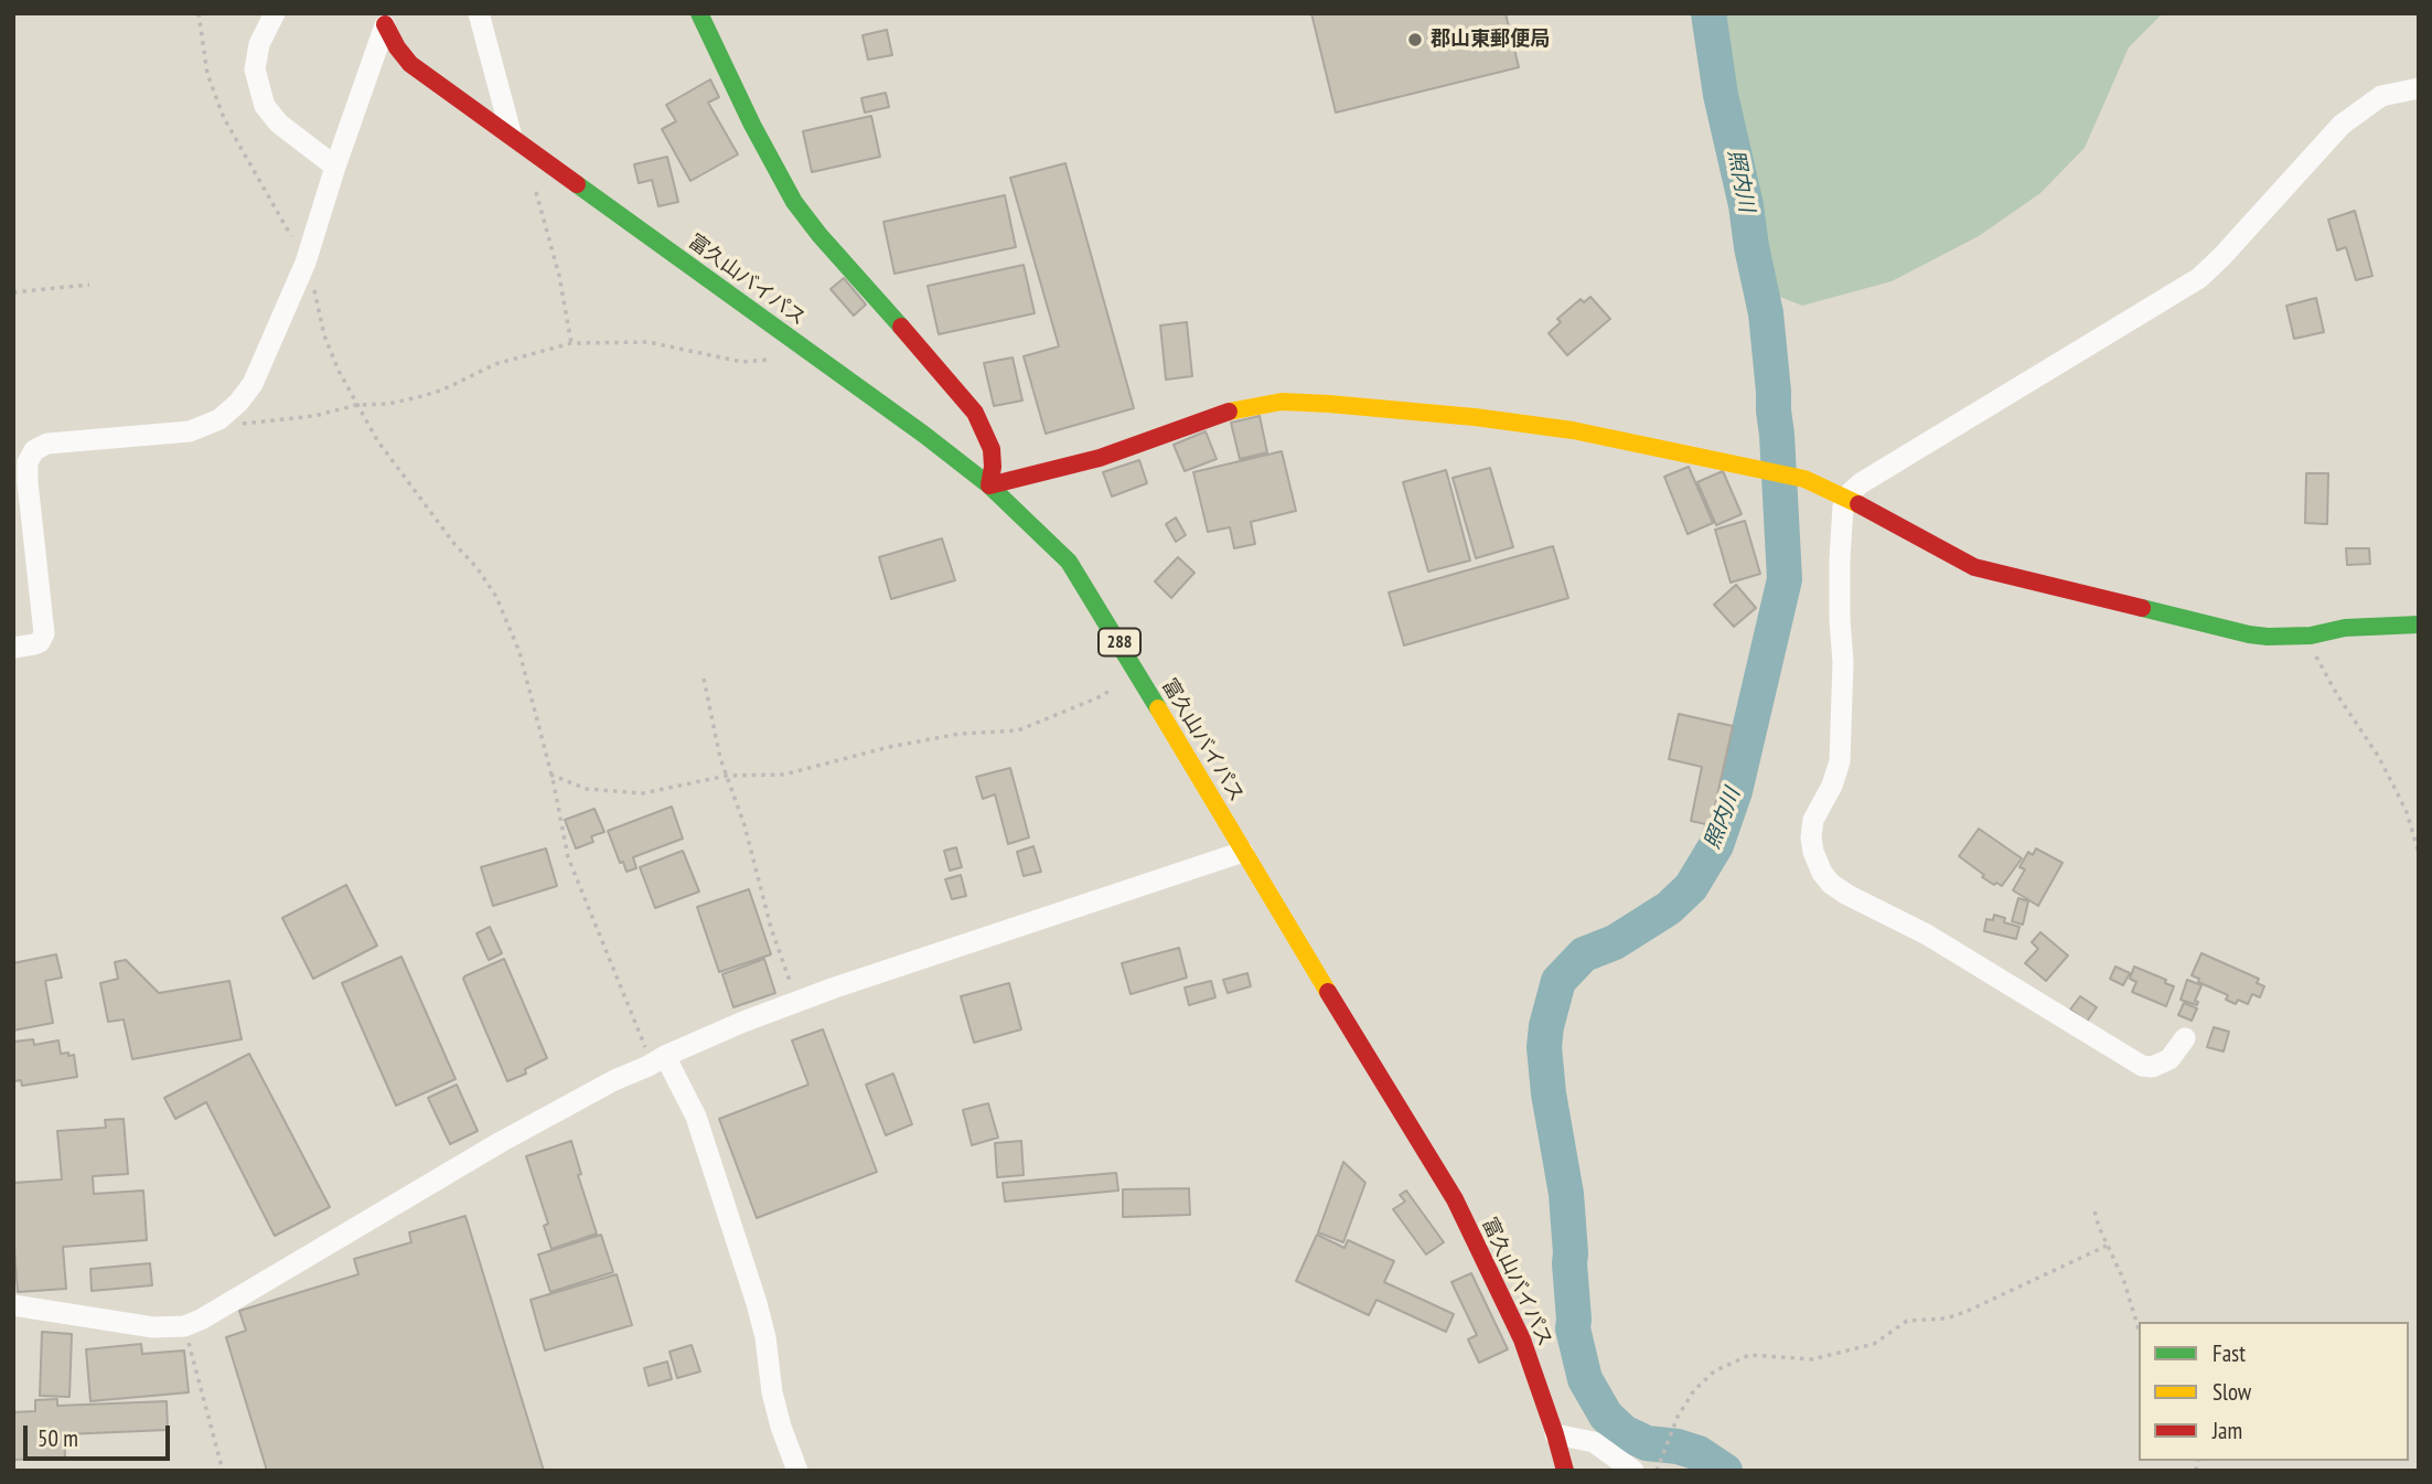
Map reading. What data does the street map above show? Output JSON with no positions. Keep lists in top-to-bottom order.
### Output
{
  "streets": {
    "main road": ["富久山バイパス", "288"]
  },
  "water": ["照内川"],
  "places": ["郡山東郵便局"],
  "legend": ["Fast", "Slow", "Jam"],
  "scale_bar": "50 m"
}
